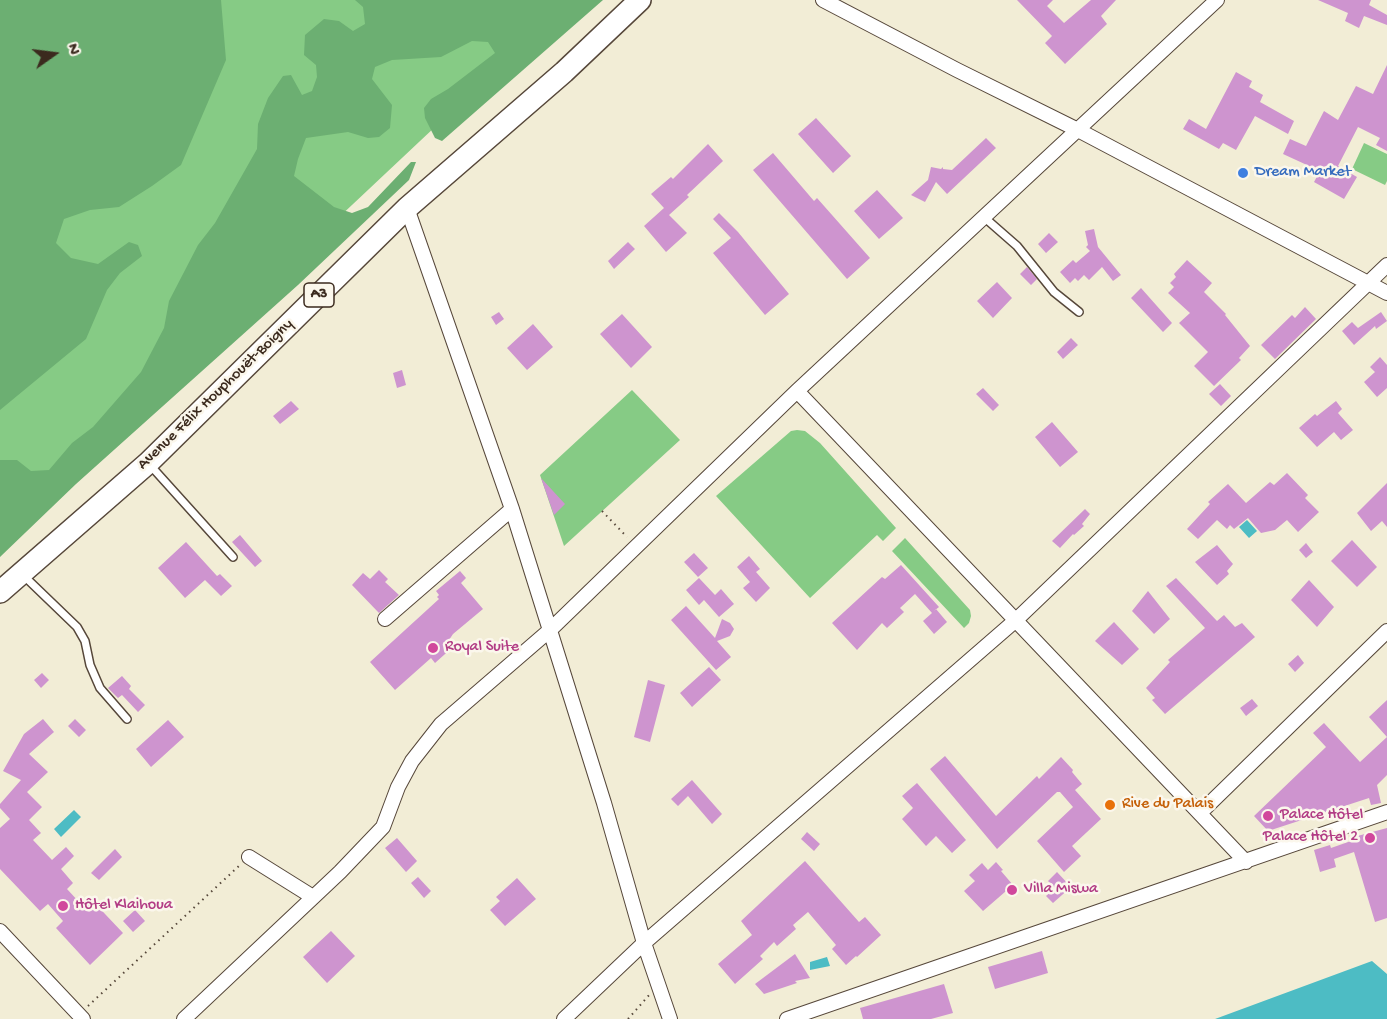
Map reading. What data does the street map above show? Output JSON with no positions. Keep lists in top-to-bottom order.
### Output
{
  "streets": {
    "highway": ["A3", "Avenue Félix Houphouët-Boigny"]
  },
  "places": [
    "Dream Market",
    "Royal Suite",
    "Rive du Palais",
    "Palace Hôtel",
    "Palace Hôtel 2",
    "Villa Miswa",
    "Hôtel Klaihoua"
  ],
  "north": "right"
}
